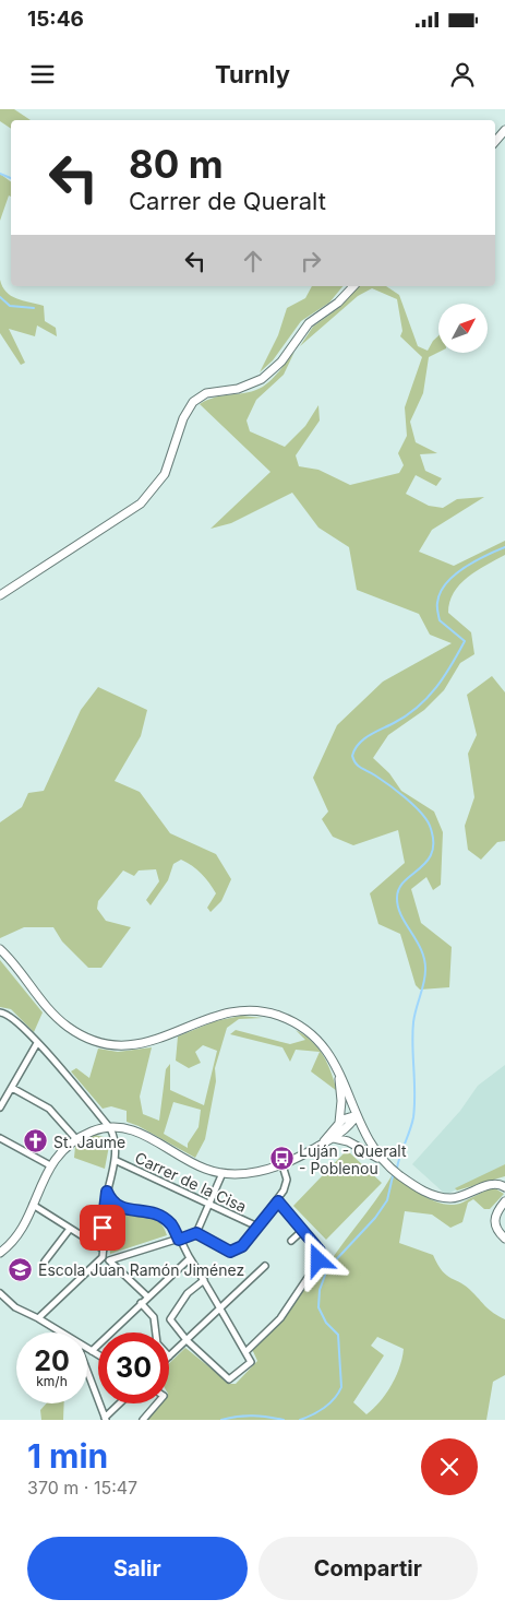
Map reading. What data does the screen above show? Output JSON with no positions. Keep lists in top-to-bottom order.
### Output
{
  "streets": {
    "street": ["Carrer de la Cisa"]
  },
  "places": {
    "church": ["St. Jaume"],
    "bus stop": ["Luján - Queralt - Poblenou"],
    "school or university": ["Escola Juan Ramón Jiménez"]
  },
  "north": "top right",
  "page": {
    "status": "15:46",
    "header": "Turnly",
    "turn": ["80 m", "Carrer de Queralt"],
    "speed": "20 km/h",
    "limit": "30",
    "heading": ["1 min", "370 m · 15:47"],
    "buttons": ["Salir", "Compartir"]
  }
}
